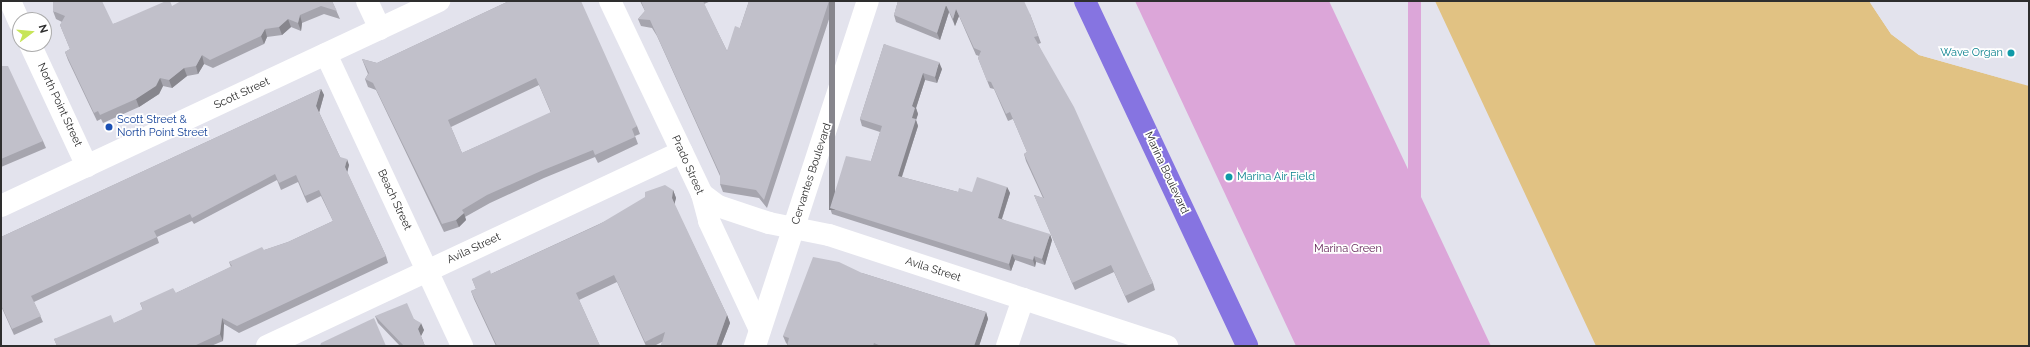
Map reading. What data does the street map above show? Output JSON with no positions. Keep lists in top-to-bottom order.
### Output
{
  "streets": {
    "main road": ["Marina Boulevard"],
    "street": [
      "Scott Street",
      "North Point Street",
      "Prado Street",
      "Cervantes Boulevard",
      "Beach Street",
      "Avila Street"
    ]
  },
  "crossings": [
    ["Scott Street", "North Point Street"],
    ["Scott Street", "Beach Street"],
    ["Prado Street", "Cervantes Boulevard"],
    ["Prado Street", "Avila Street"],
    ["Cervantes Boulevard", "Avila Street"],
    ["Beach Street", "Avila Street"]
  ],
  "parks": ["Marina Green"],
  "places": ["Wave Organ", "Scott Street & North Point Street", "Marina Air Field"],
  "north": "right"
}
